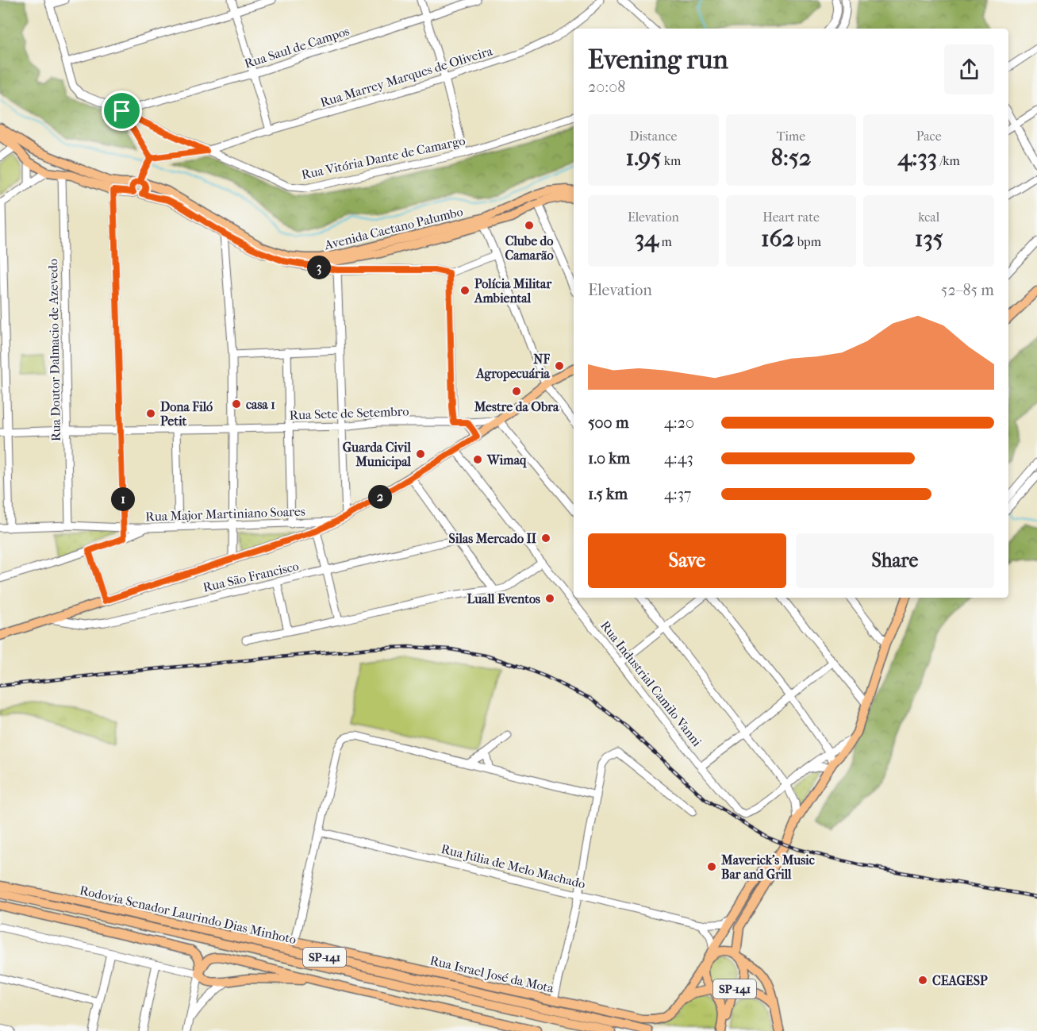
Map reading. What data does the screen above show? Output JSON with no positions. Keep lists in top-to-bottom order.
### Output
{
  "streets": {
    "main road": [
      "Avenida Caetano Palumbo",
      "Rodovia Senador Laurindo Dias Minhoto",
      "SP-141",
      "Rua Israel José da Mota"
    ],
    "street": [
      "Rua Saul de Campos",
      "Rua Marrey Marques de Oliveira",
      "Rua Vitória Dante de Camargo",
      "Rua Doutor Dalmacio de Azevedo",
      "Rua Sete de Setembro",
      "Rua Major Martiniano Soares",
      "Rua São Francisco",
      "Rua Industrial Camilo Vanni",
      "Rua Júlia de Melo Machado"
    ]
  },
  "crossings": [
    ["Rua Saul de Campos", "Rua Vitória Dante de Camargo"],
    ["Rua Marrey Marques de Oliveira", "Rua Vitória Dante de Camargo"],
    ["Avenida Caetano Palumbo", "Rua Doutor Dalmacio de Azevedo"],
    ["Rua Doutor Dalmacio de Azevedo", "Rua Sete de Setembro"],
    ["Rua Doutor Dalmacio de Azevedo", "Rua Major Martiniano Soares"],
    ["Rua Júlia de Melo Machado", "Rua Israel José da Mota"],
    ["Rodovia Senador Laurindo Dias Minhoto", "Rua Israel José da Mota"],
    ["SP-141", "Rua Israel José da Mota"]
  ],
  "places": [
    "Clube do Camarão",
    "Polícia Militar Ambiental",
    "NF Agropecuária",
    "Mestre da Obra",
    "casa 1",
    "Dona Filó Petit",
    "Guarda Civil Municipal",
    "Wimaq",
    "Silas Mercado II",
    "Luall Eventos",
    "Maverick's Music Bar and Grill",
    "CEAGESP"
  ],
  "page": {
    "heading": ["Evening run", "20:08"],
    "stats": [
      ["Distance", "1.95 km"],
      ["Time", "8:52"],
      ["Pace", "4:33 /km"],
      ["Elevation", "34 m"],
      ["Heart rate", "162 bpm"],
      ["kcal", "135"]
    ],
    "pins": ["3", "2", "1"],
    "chart": ["Elevation", "52–85 m"],
    "list": [
      {
        "name": "500 m",
        "note": "4:20"
      },
      {
        "name": "1.0 km",
        "note": "4:43"
      },
      {
        "name": "1.5 km",
        "note": "4:37"
      }
    ],
    "buttons": ["Save", "Share"]
  }
}
